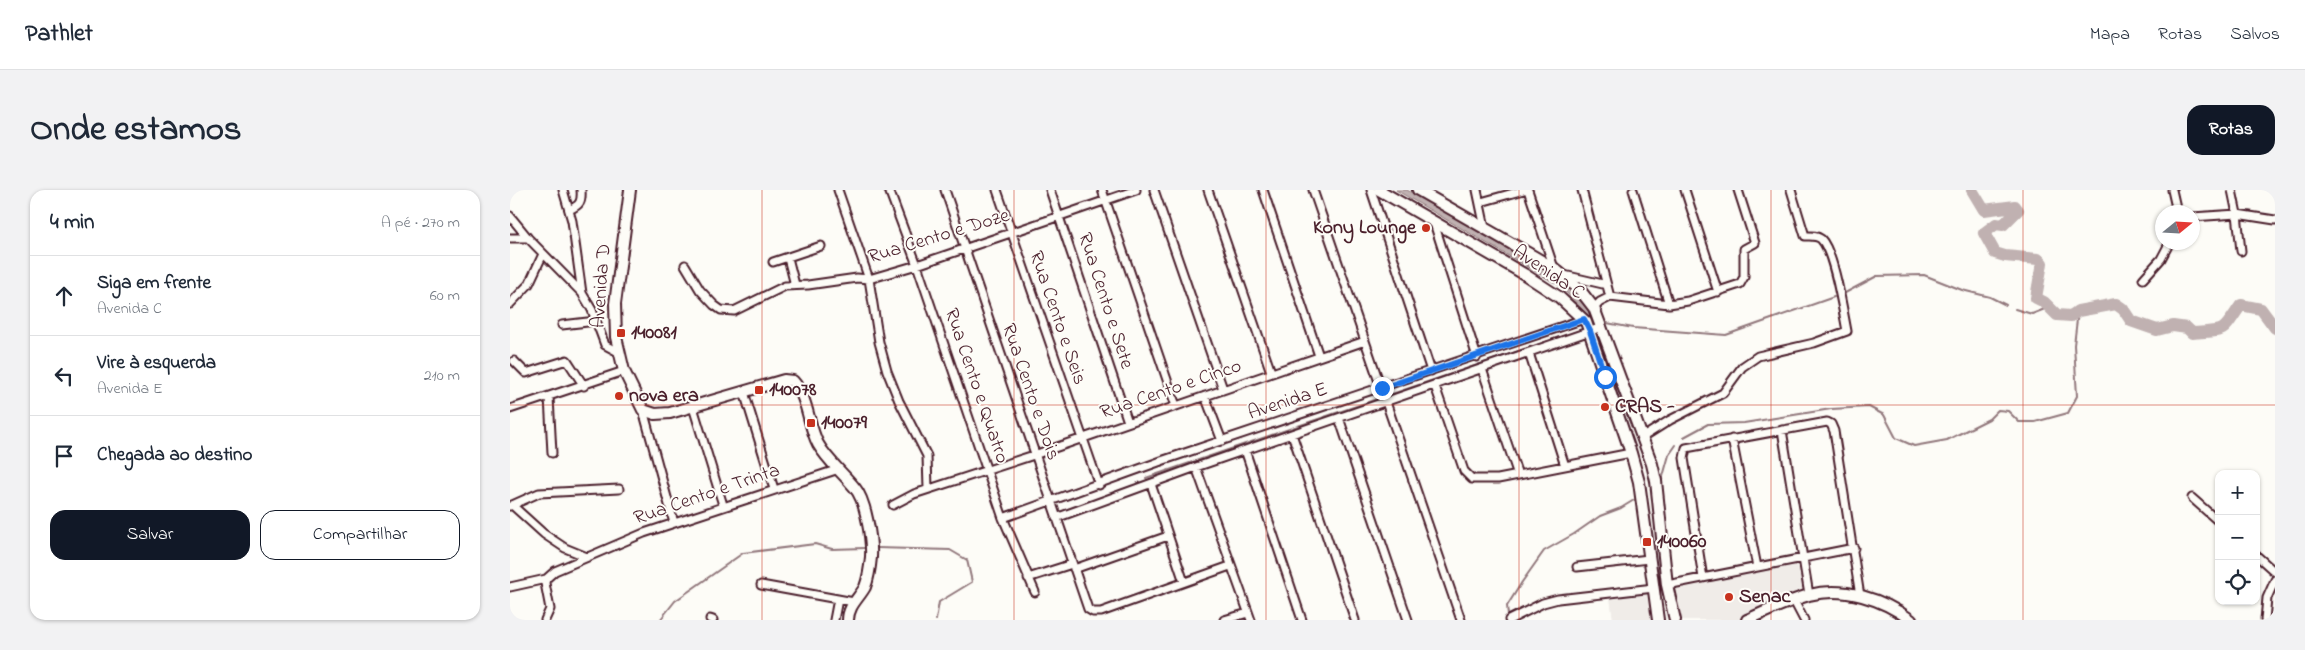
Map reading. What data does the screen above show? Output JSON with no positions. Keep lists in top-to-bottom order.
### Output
{
  "streets": {
    "main road": ["Avenida C", "Avenida D"],
    "street": [
      "Rua Cento e Doze",
      "Rua Cento e Sete",
      "Rua Cento e Seis",
      "Rua Cento e Quatro",
      "Rua Cento e Cinco",
      "Rua Cento e Dois",
      "Avenida E",
      "Rua Cento e Trinta"
    ]
  },
  "crossings": [
    ["Rua Cento e Doze", "Rua Cento e Sete"],
    ["Rua Cento e Doze", "Rua Cento e Seis"],
    ["Rua Cento e Doze", "Rua Cento e Quatro"],
    ["Rua Cento e Doze", "Rua Cento e Dois"],
    ["Avenida C", "Avenida E"],
    ["Rua Cento e Sete", "Rua Cento e Cinco"],
    ["Rua Cento e Seis", "Rua Cento e Cinco"],
    ["Rua Cento e Seis", "Avenida E"],
    ["Rua Cento e Quatro", "Rua Cento e Cinco"],
    ["Rua Cento e Quatro", "Avenida E"],
    ["Rua Cento e Cinco", "Rua Cento e Dois"],
    ["Rua Cento e Dois", "Avenida E"]
  ],
  "places": {
    "other": [
      "Kony Lounge",
      "nova era",
      "CRAS -",
      "Senac"
    ],
    "transit": [
      "140081",
      "140078",
      "140079",
      "140060"
    ]
  },
  "north": "right",
  "page": {
    "header": "Pathlet",
    "nav": ["Mapa", "Rotas", "Salvos"],
    "title": "Onde estamos",
    "buttons": [
      "Rotas",
      ["Salvar", "Compartilhar"]
    ],
    "heading": ["4 min", "A pé · 270 m"],
    "list": [
      ["Siga em frente", "Avenida C", "60 m"],
      ["Vire à esquerda", "Avenida E", "210 m"],
      "Chegada ao destino"
    ],
    "map_buttons": ["+", "−"]
  }
}
